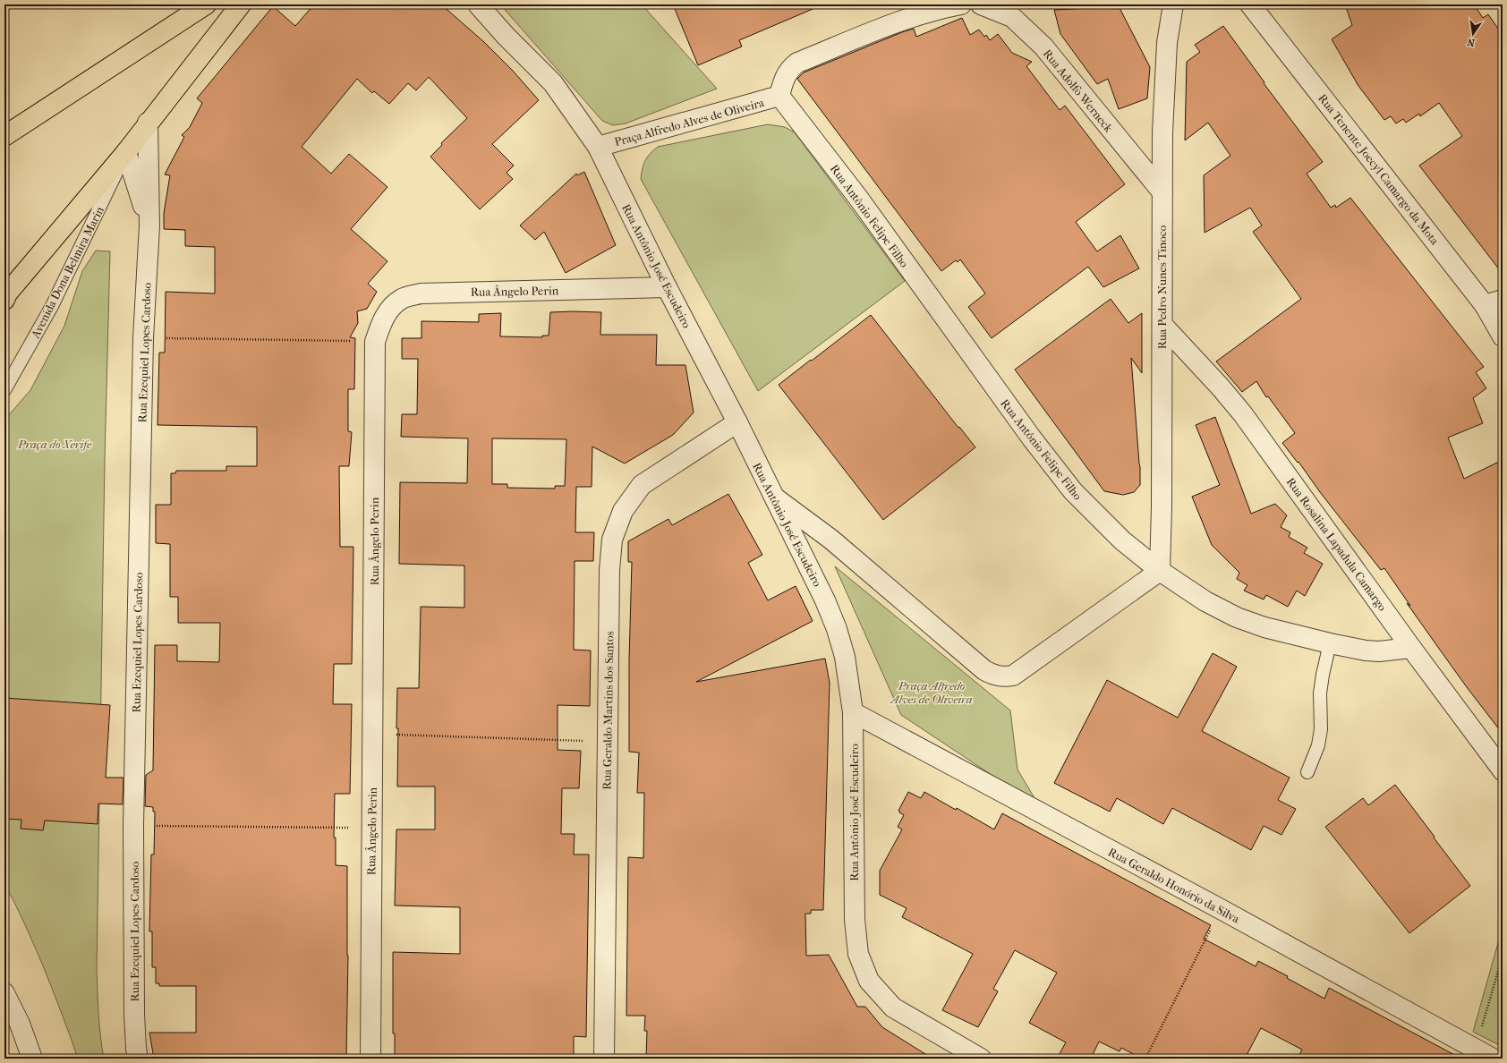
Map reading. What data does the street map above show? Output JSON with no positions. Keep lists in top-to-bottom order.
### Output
{
  "streets": {
    "main road": ["Avenida Dona Belmira Marin"],
    "street": [
      "Rua Adolfo Werneck",
      "Praça Alfredo Alves de Oliveira",
      "Rua Tenente Joecyl Camargo da Mota",
      "Rua Antônio Felipe Filho",
      "Rua Antônio José Escudeiro",
      "Rua Pedro Nunes Tinoco",
      "Rua Ângelo Perin",
      "Rua Ezequiel Lopes Cardoso",
      "Rua Rosalina Lapadula Camargo",
      "Rua Geraldo Martins dos Santos",
      "Rua Geraldo Honório da Silva"
    ]
  },
  "crossings": [
    ["Rua Adolfo Werneck", "Rua Pedro Nunes Tinoco"],
    ["Praça Alfredo Alves de Oliveira", "Rua Antônio Felipe Filho"],
    ["Praça Alfredo Alves de Oliveira", "Rua Antônio José Escudeiro"],
    ["Rua Antônio Felipe Filho", "Rua Pedro Nunes Tinoco"],
    ["Rua Antônio Felipe Filho", "Rua Rosalina Lapadula Camargo"],
    ["Rua Antônio José Escudeiro", "Rua Ângelo Perin"],
    ["Rua Antônio José Escudeiro", "Rua Geraldo Martins dos Santos"],
    ["Rua Antônio José Escudeiro", "Rua Geraldo Honório da Silva"],
    ["Avenida Dona Belmira Marin", "Rua Ezequiel Lopes Cardoso"],
    ["Rua Pedro Nunes Tinoco", "Rua Rosalina Lapadula Camargo"]
  ],
  "parks": ["Praça do Xerife", "Praça Alfredo Alves de Oliveira"],
  "north": "bottom"
}
